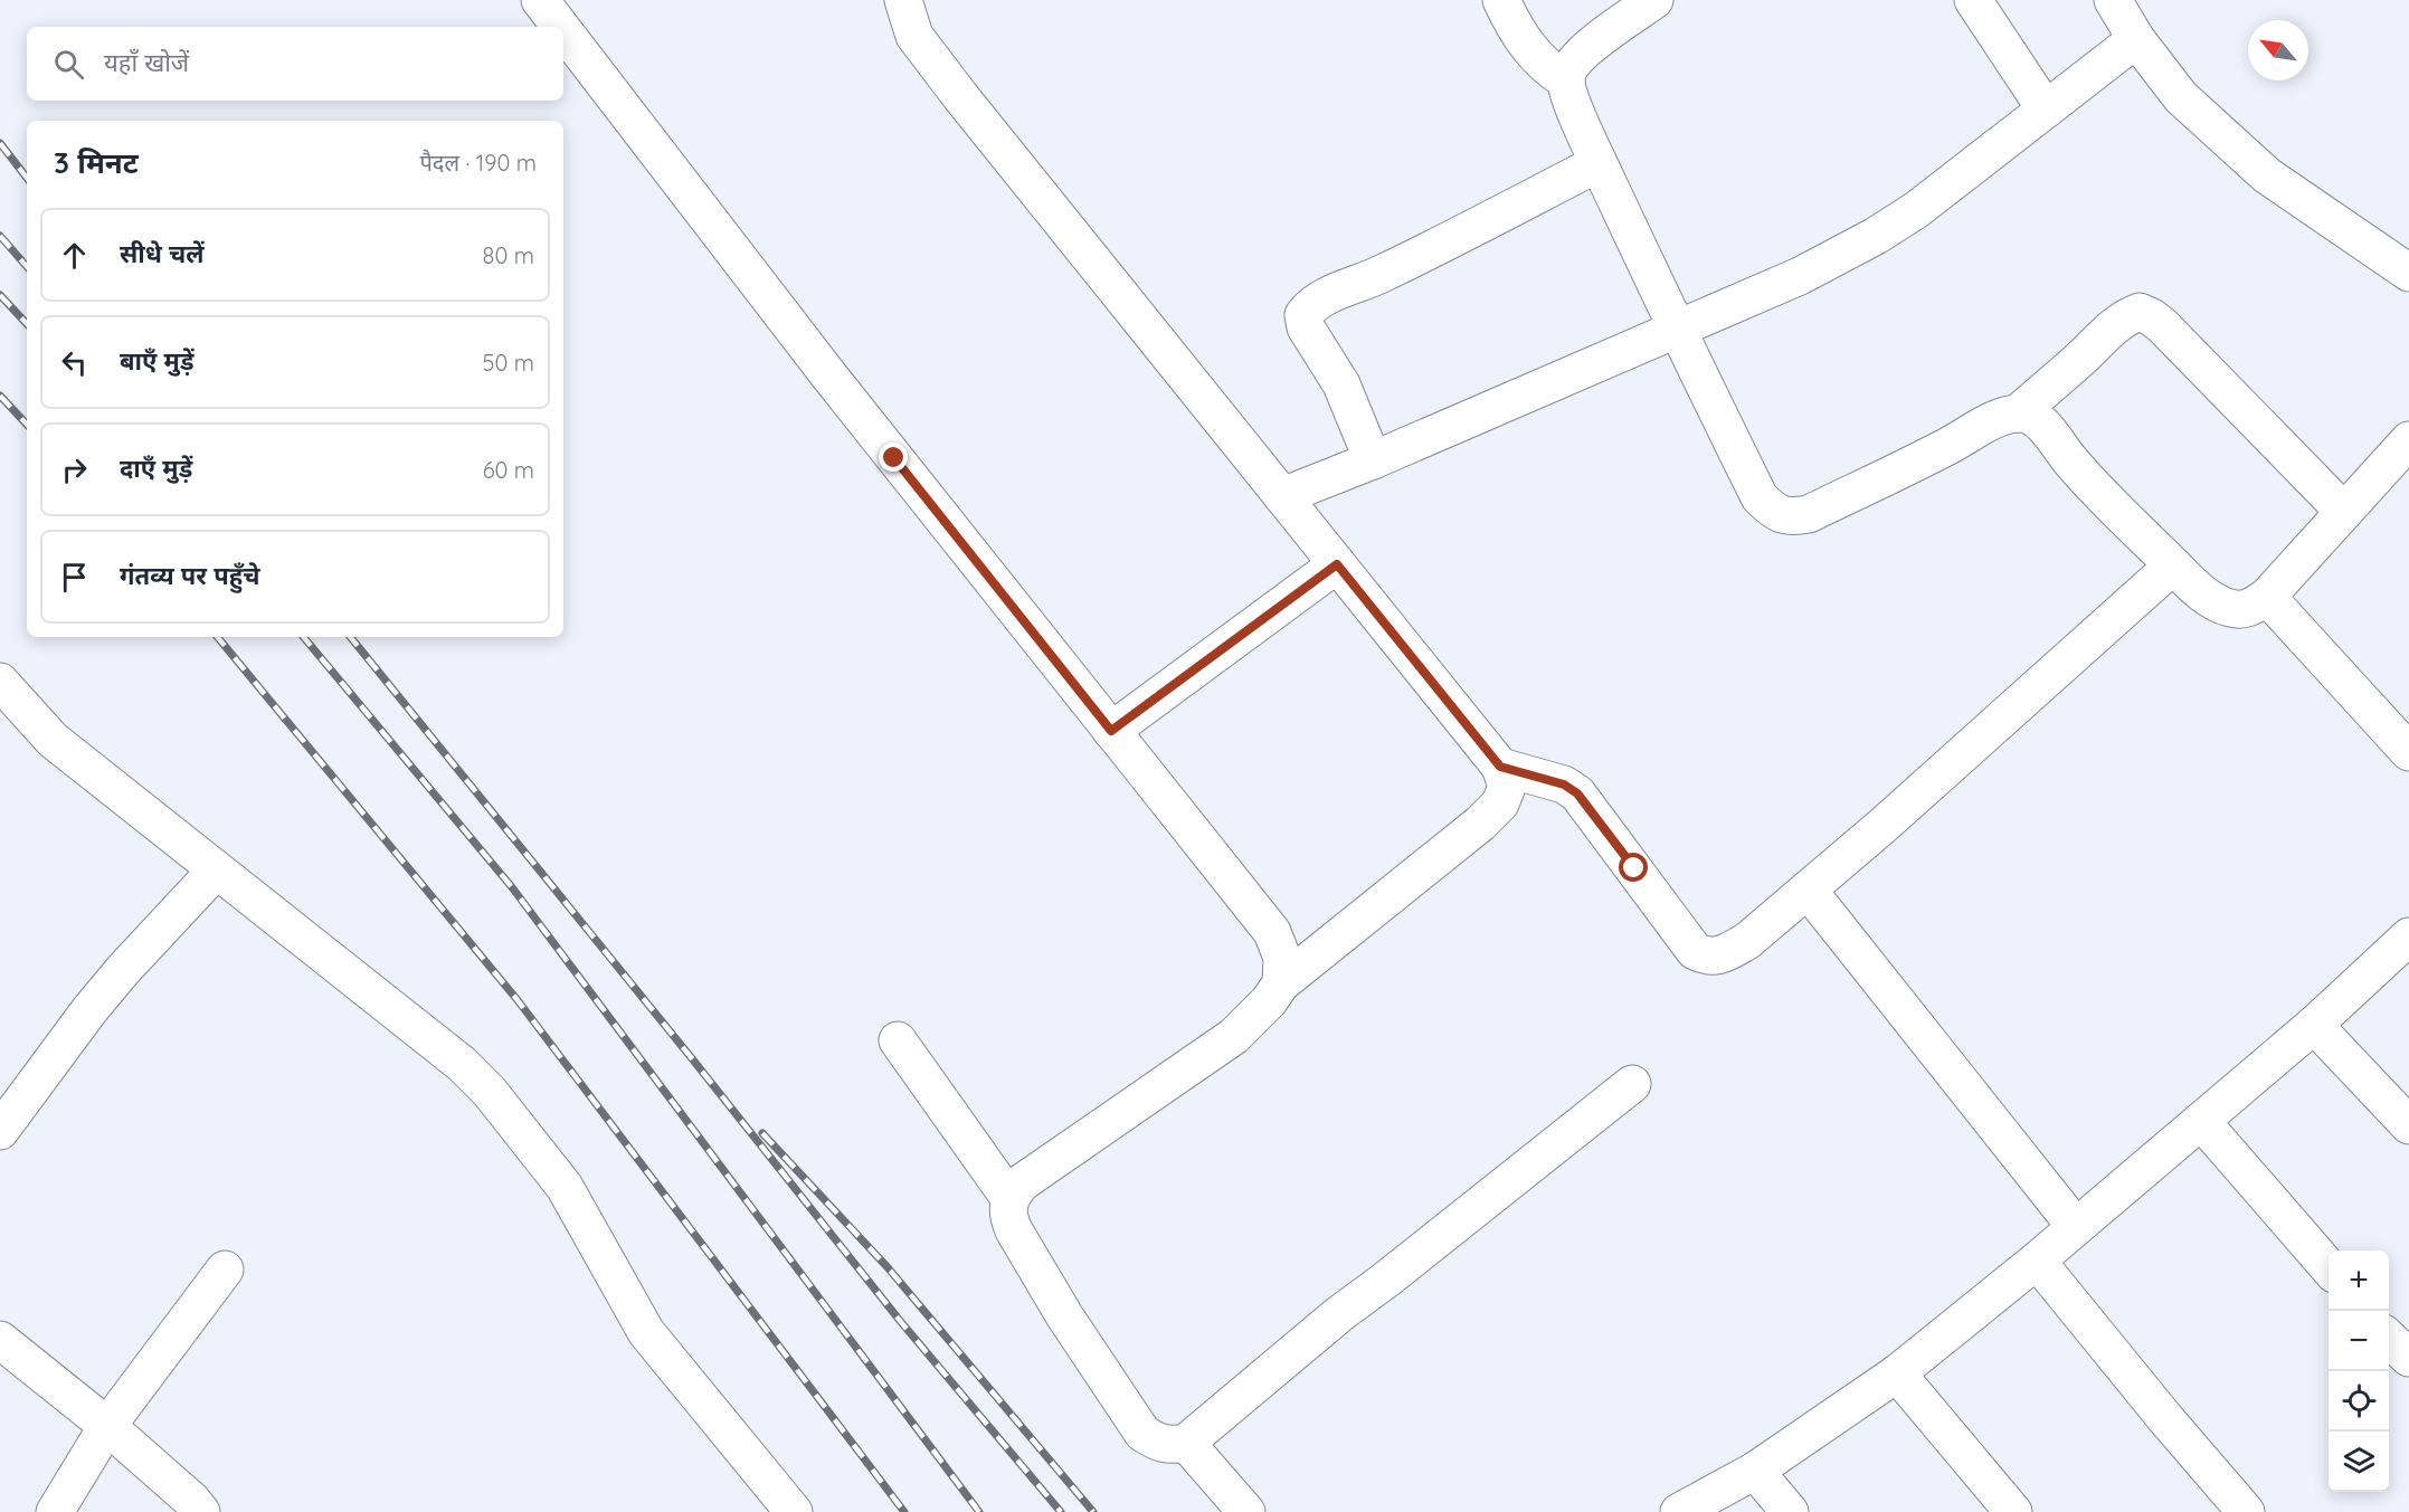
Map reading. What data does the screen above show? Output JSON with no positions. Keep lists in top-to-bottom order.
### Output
{
  "north": "top left",
  "page": {
    "search": "यहाँ खोजें",
    "heading": ["3 मिनट", "पैदल · 190 m"],
    "list": [
      ["सीधे चलें", "80 m"],
      ["बाएँ मुड़ें", "50 m"],
      ["दाएँ मुड़ें", "60 m"],
      "गंतव्य पर पहुँचे"
    ],
    "map_buttons": ["+", "−"]
  }
}
